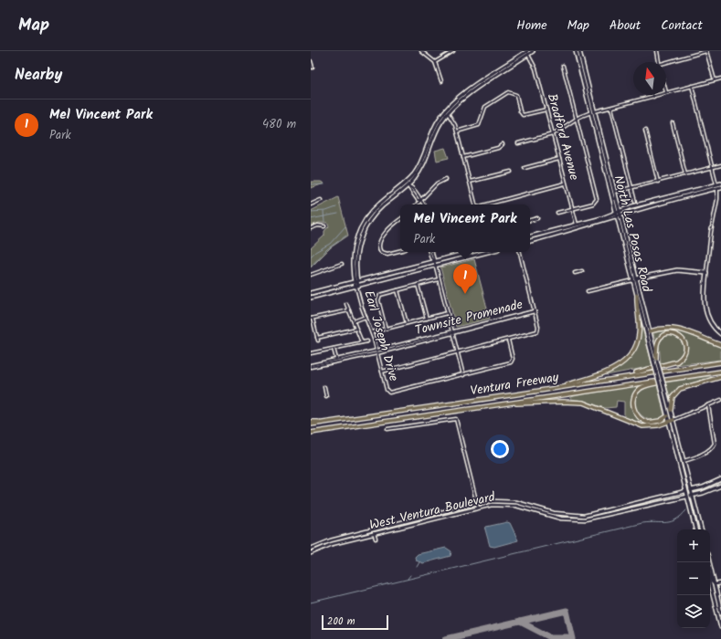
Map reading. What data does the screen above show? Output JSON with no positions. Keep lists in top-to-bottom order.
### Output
{
  "streets": {
    "highway": ["Ventura Freeway"],
    "main road": ["North Las Posas Road", "Earl Joseph Drive"],
    "street": ["Bradford Avenue", "Townsite Promenade", "West Ventura Boulevard"]
  },
  "crossings": [
    ["Bradford Avenue", "Earl Joseph Drive"],
    ["North Las Posas Road", "West Ventura Boulevard"],
    ["Townsite Promenade", "Earl Joseph Drive"]
  ],
  "scale_bar": "200 m",
  "north": "top",
  "page": {
    "header": "Map",
    "nav": [
      "Home",
      "Map",
      "About",
      "Contact"
    ],
    "heading": "Nearby",
    "list": [
      {
        "mark": "1",
        "name": "Mel Vincent Park",
        "note": "Park",
        "value": "480 m"
      }
    ],
    "popup": ["Mel Vincent Park", "Park"],
    "pins": "1",
    "map_buttons": ["+", "−"],
    "scale": "200 m"
  }
}
